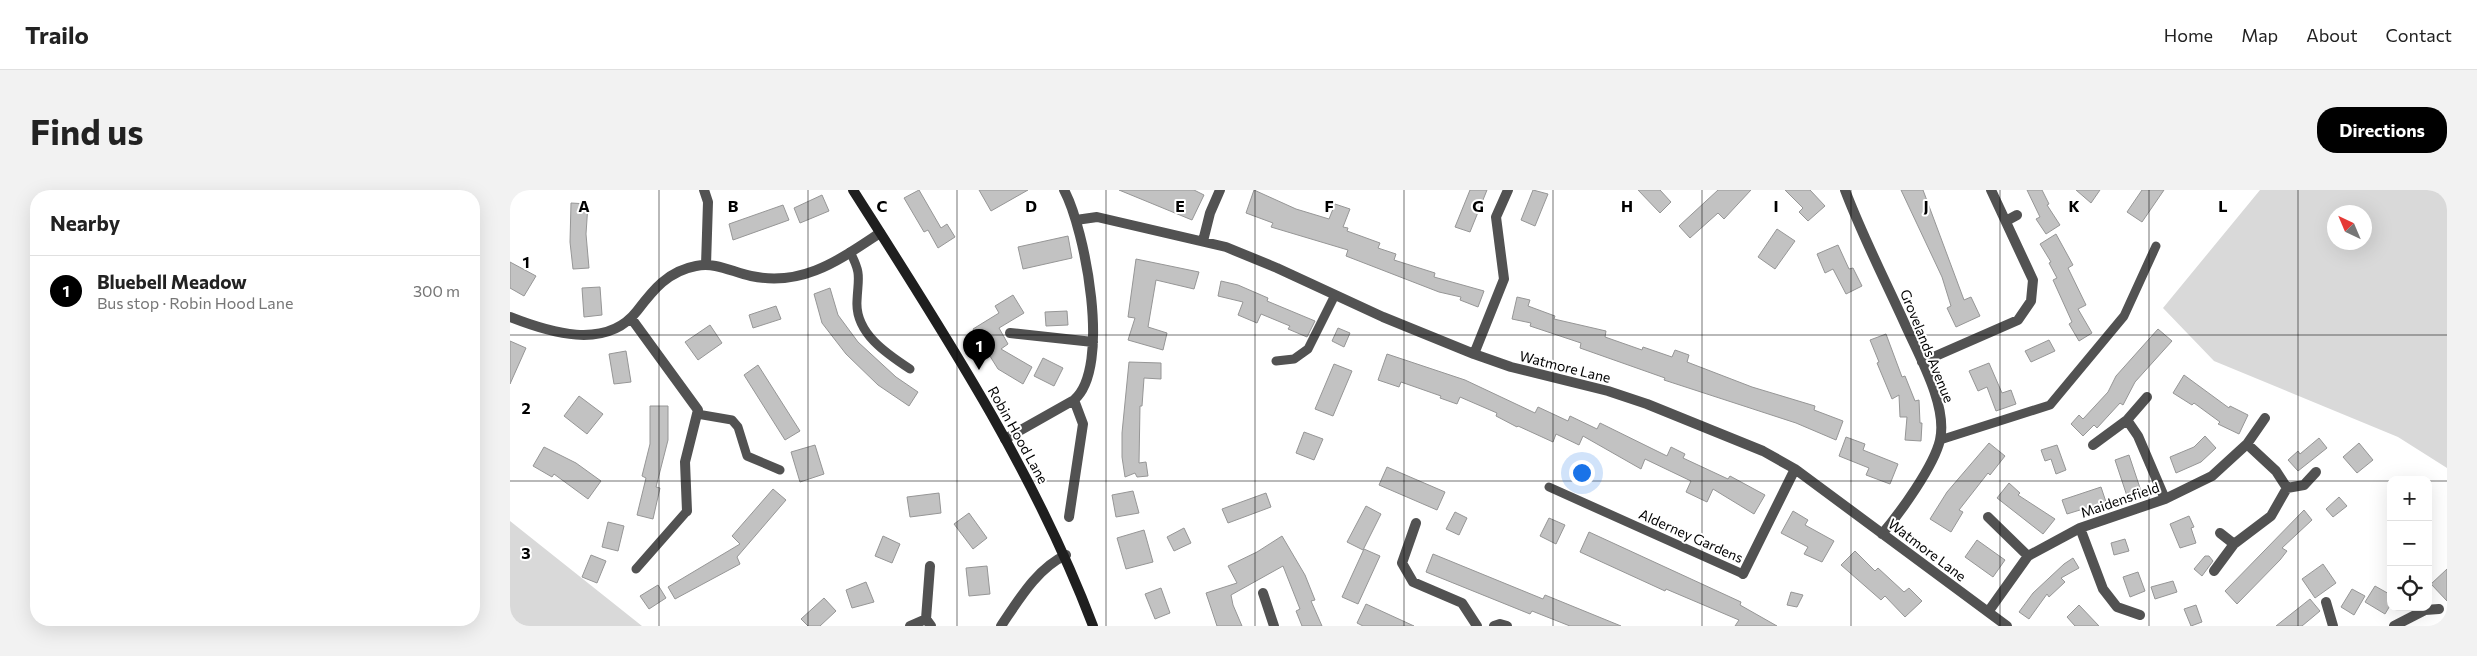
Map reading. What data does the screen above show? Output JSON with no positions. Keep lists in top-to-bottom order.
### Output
{
  "streets": {
    "main road": ["Robin Hood Lane"],
    "street": [
      "Grovelands Avenue",
      "Watmore Lane",
      "Maidensfield",
      "Alderney Gardens"
    ]
  },
  "crossings": [
    ["Grovelands Avenue", "Watmore Lane"],
    ["Watmore Lane", "Maidensfield"],
    ["Watmore Lane", "Alderney Gardens"]
  ],
  "north": "top left",
  "page": {
    "header": "Trailo",
    "nav": [
      "Home",
      "Map",
      "About",
      "Contact"
    ],
    "buttons": "Directions",
    "title": "Find us",
    "heading": "Nearby",
    "list": [
      {
        "mark": "1",
        "name": "Bluebell Meadow",
        "note": "Bus stop · Robin Hood Lane",
        "value": "300 m"
      }
    ],
    "pins": "1",
    "map_buttons": ["+", "−"]
  },
  "grid": {
    "columns": [
      "A",
      "B",
      "C",
      "D",
      "E",
      "F",
      "G",
      "H",
      "I",
      "J",
      "K",
      "L"
    ],
    "rows": ["1", "2", "3"]
  }
}
